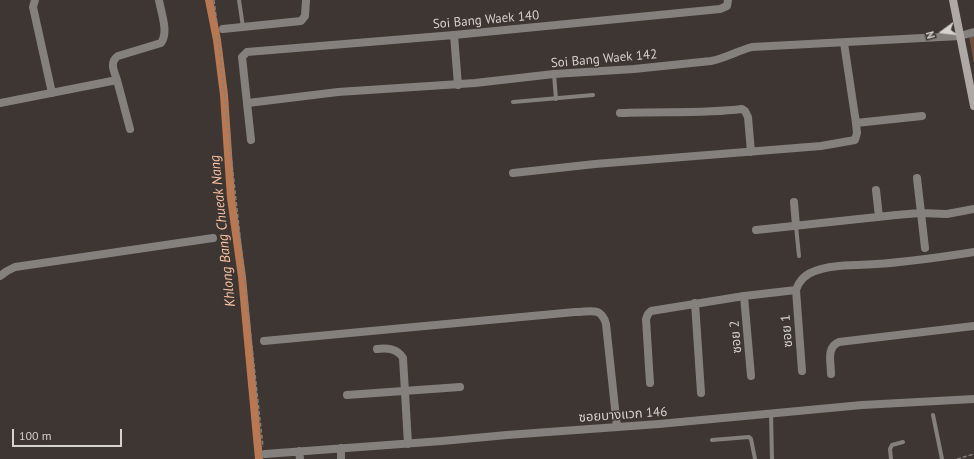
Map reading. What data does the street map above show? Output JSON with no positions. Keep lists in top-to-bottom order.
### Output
{
  "streets": {
    "street": [
      "Soi Bang Waek 140",
      "Soi Bang Waek 142",
      "ซอย 1",
      "ซอย 2",
      "ซอยบางแวก 146"
    ]
  },
  "crossings": [
    ["Soi Bang Waek 140", "Soi Bang Waek 142"]
  ],
  "water": ["Khlong Bang Chueak Nang"],
  "scale_bar": "100 m",
  "north": "left"
}
